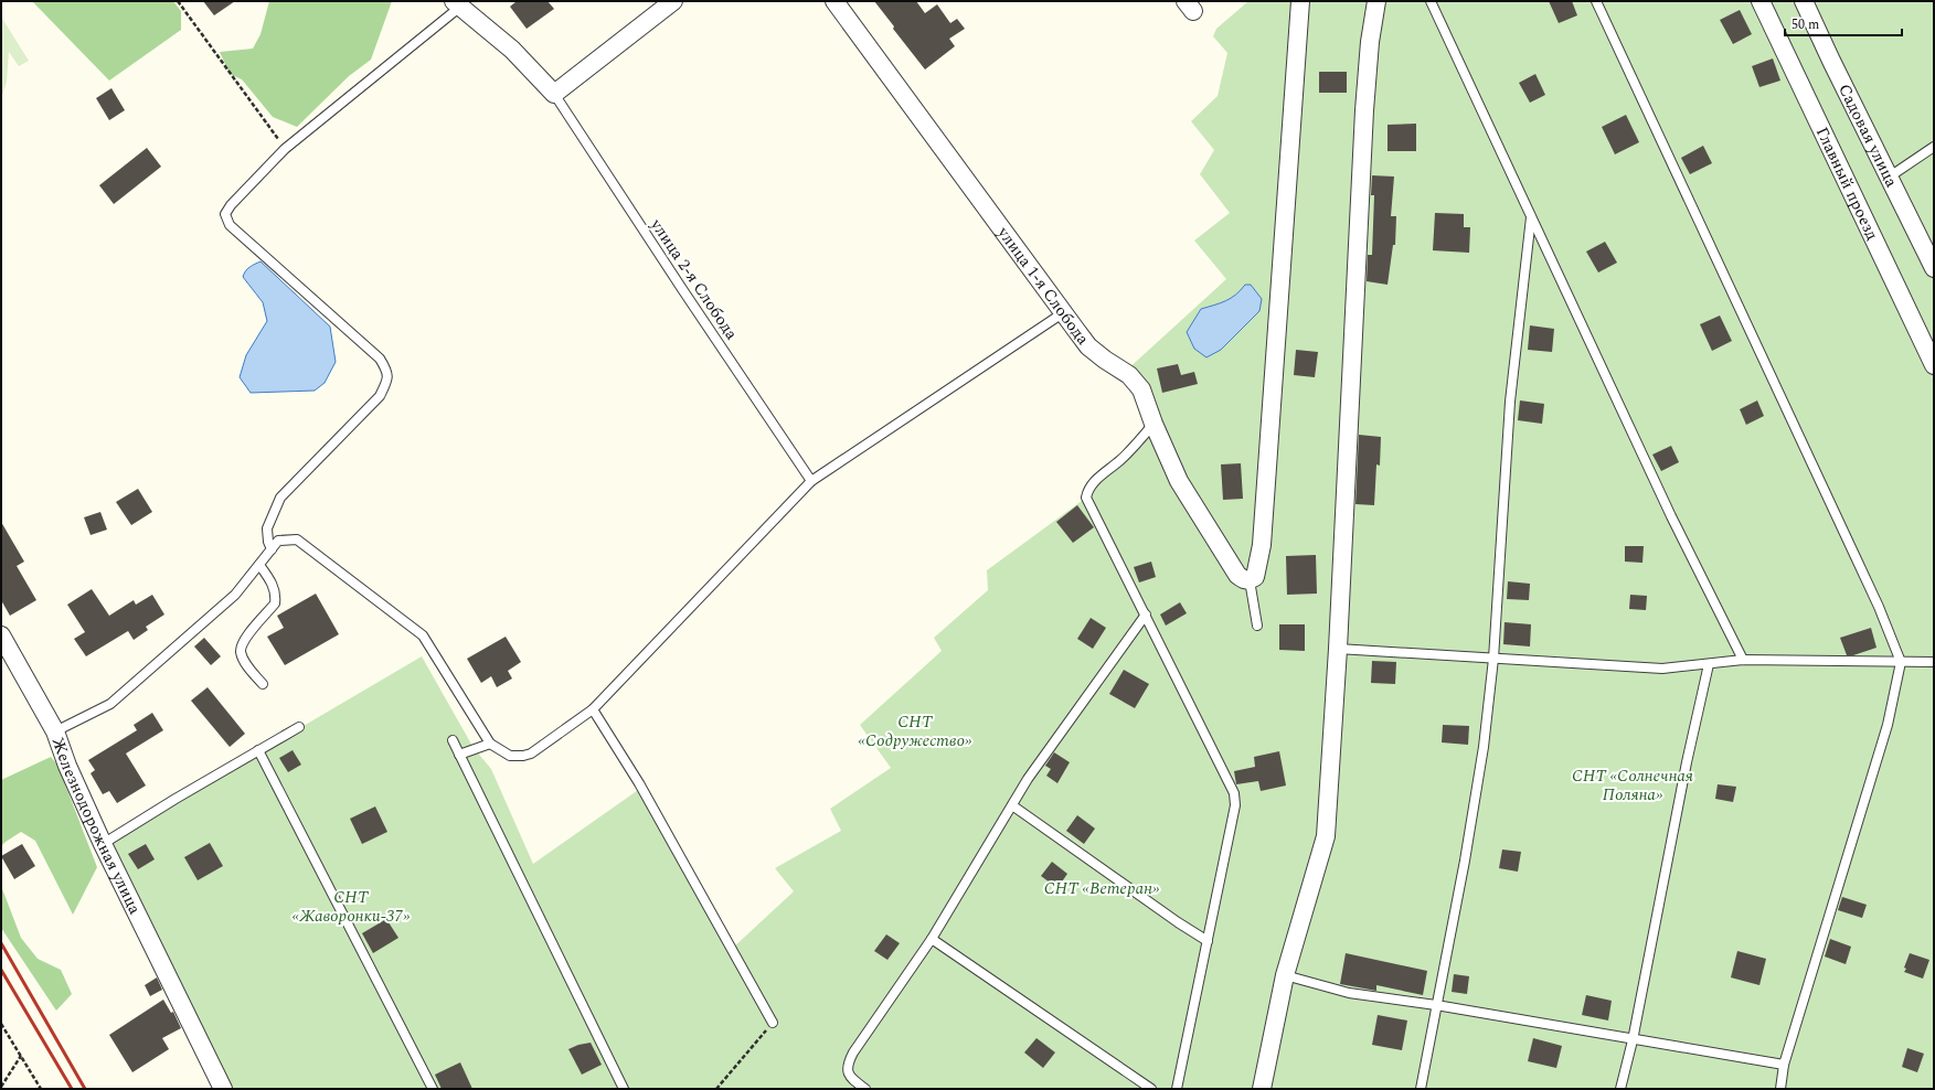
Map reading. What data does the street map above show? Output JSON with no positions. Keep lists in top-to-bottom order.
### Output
{
  "streets": {
    "street": [
      "Садовая улица",
      "Главный проезд",
      "улица 1-я Слобода",
      "Железнодорожная улица"
    ],
    "lane": ["улица 2-я Слобода"]
  },
  "parks": [
    "СНТ «Содружество»",
    "СНТ «Солнечная Поляна»",
    "СНТ «Ветеран»",
    "СНТ «Жаворонки-37»"
  ],
  "scale_bar": "50 m"
}
